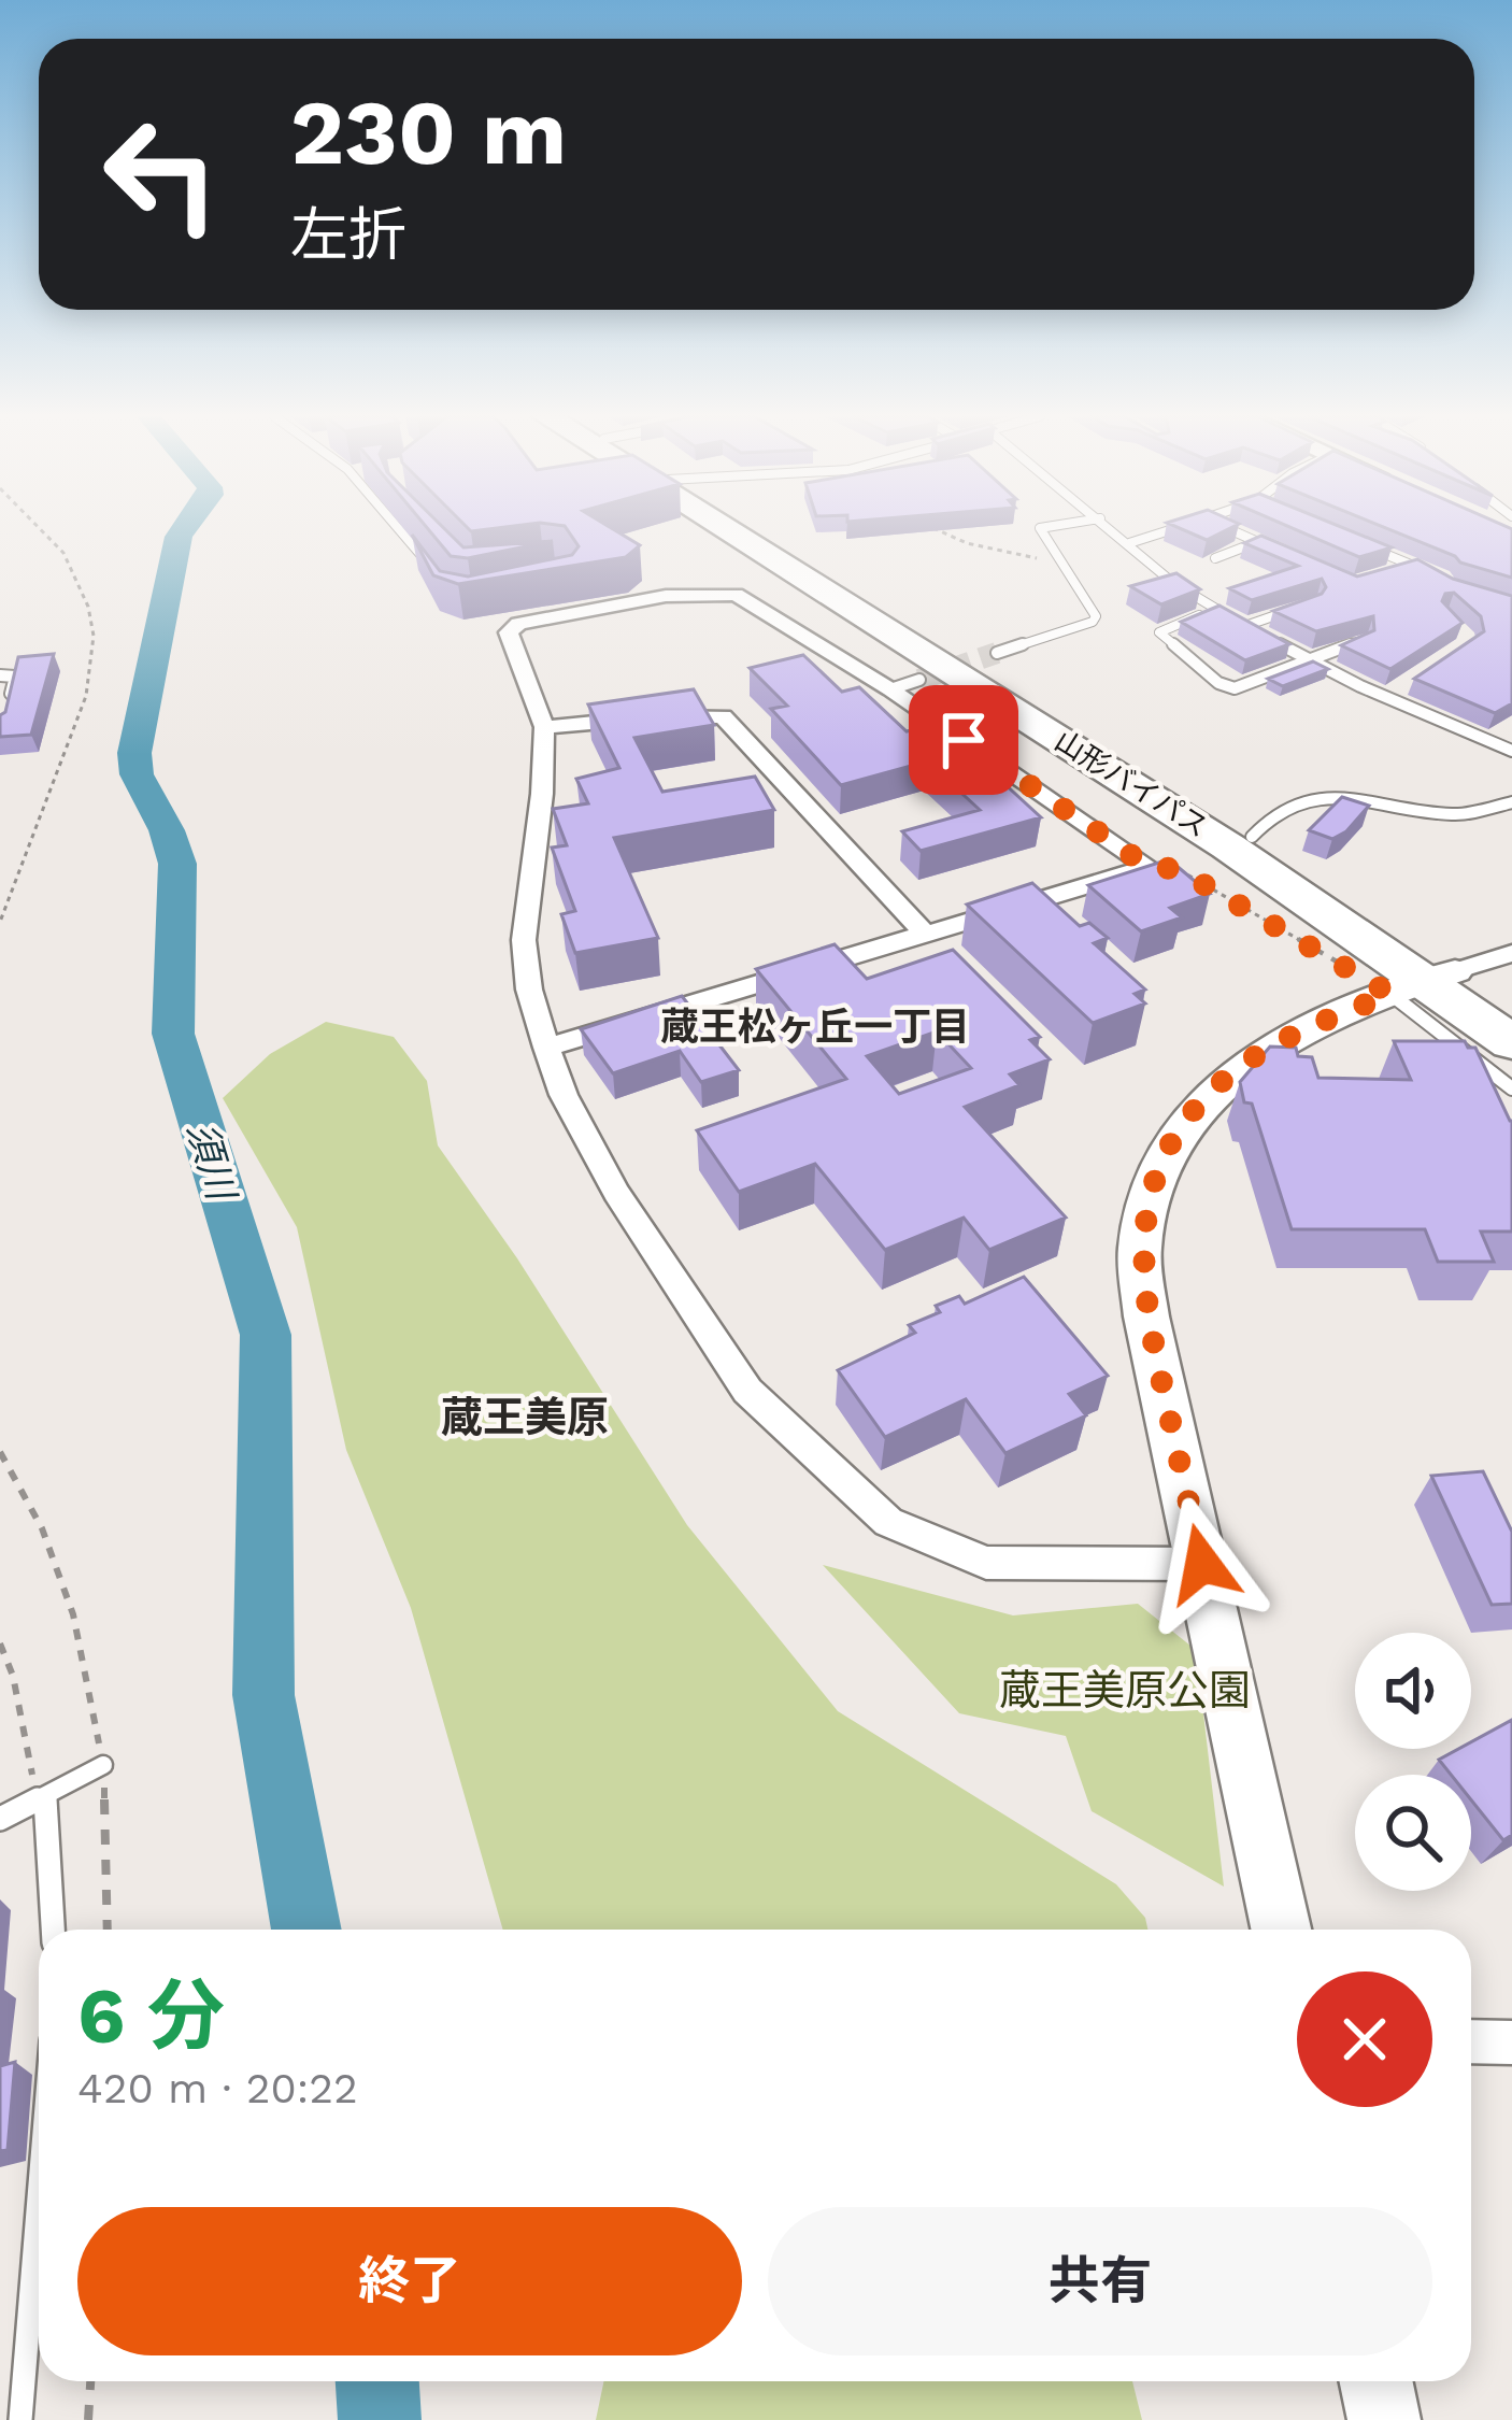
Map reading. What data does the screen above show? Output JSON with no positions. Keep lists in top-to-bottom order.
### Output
{
  "streets": {
    "highway": ["山形バイパス"]
  },
  "districts": ["蔵王松ヶ丘一丁目", "蔵王美原"],
  "water": ["須川"],
  "parks": ["蔵王美原公園"],
  "page": {
    "turn": ["230 m", "左折"],
    "heading": ["6 分", "420 m · 20:22"],
    "buttons": ["終了", "共有"]
  }
}
